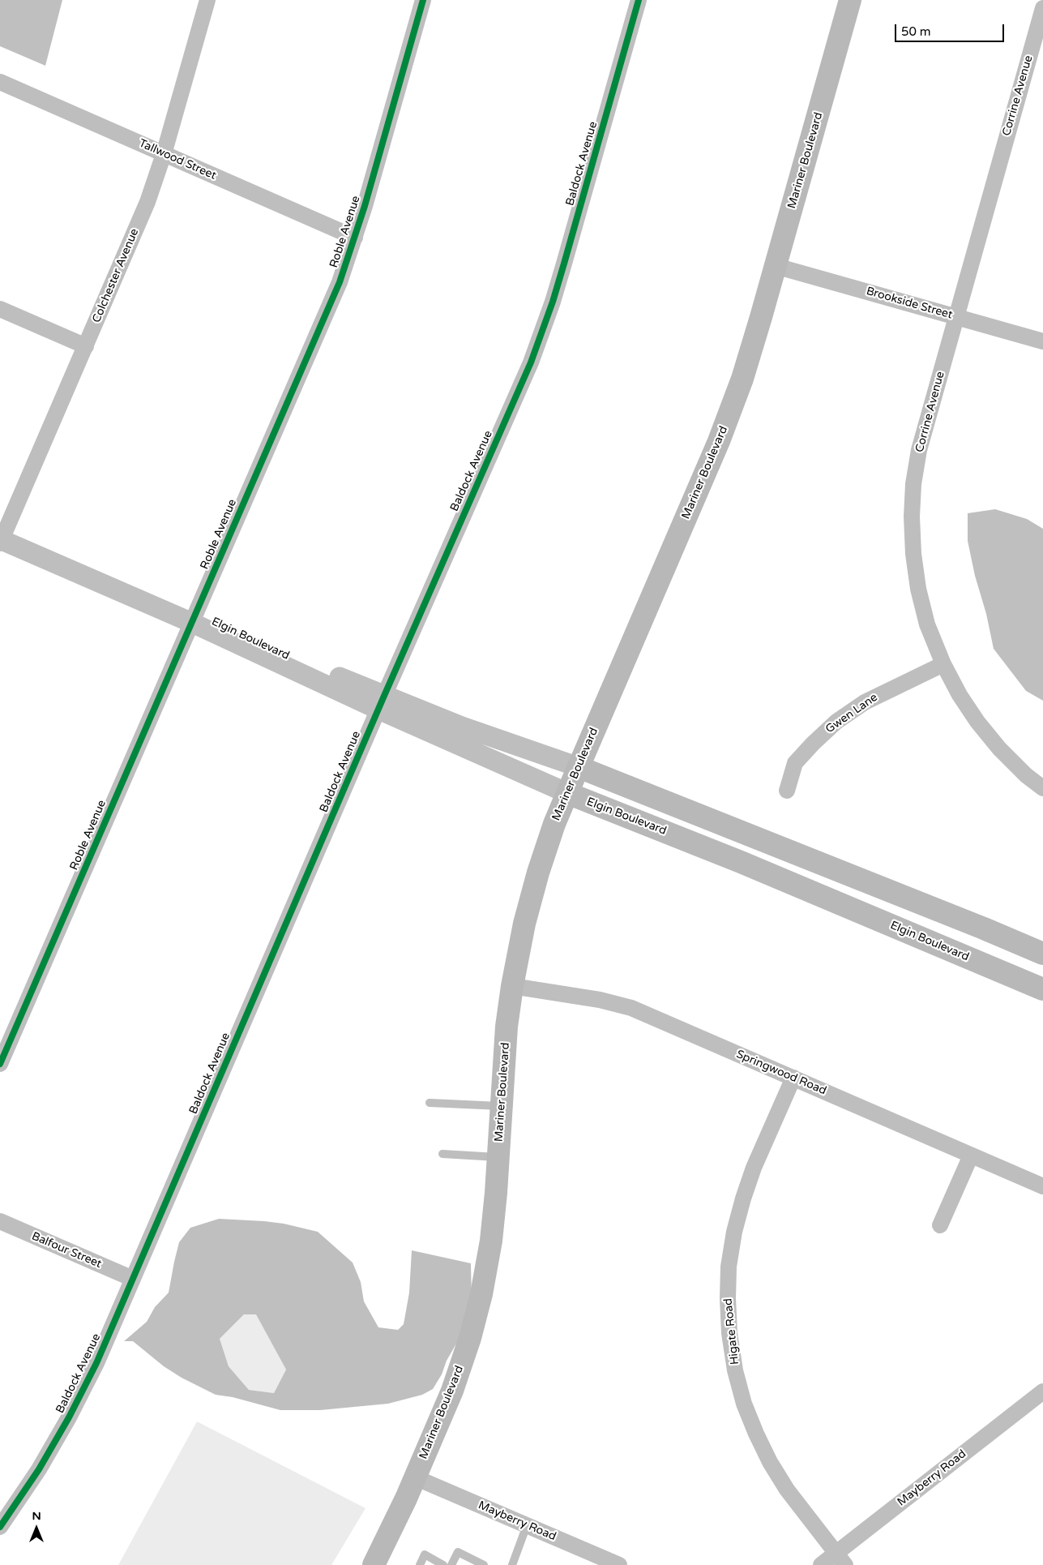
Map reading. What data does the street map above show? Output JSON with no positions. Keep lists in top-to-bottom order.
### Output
{
  "streets": {
    "main road": ["Mariner Boulevard", "Elgin Boulevard"],
    "street": [
      "Corrine Avenue",
      "Tallwood Street",
      "Baldock Avenue",
      "Roble Avenue",
      "Colchester Avenue",
      "Brookside Street",
      "Gwen Lane",
      "Springwood Road",
      "Balfour Street",
      "Higate Road",
      "Mayberry Road"
    ]
  },
  "crossings": [
    ["Corrine Avenue", "Brookside Street"],
    ["Corrine Avenue", "Gwen Lane"],
    ["Tallwood Street", "Roble Avenue"],
    ["Tallwood Street", "Colchester Avenue"],
    ["Mariner Boulevard", "Brookside Street"],
    ["Mariner Boulevard", "Elgin Boulevard"],
    ["Mariner Boulevard", "Springwood Road"],
    ["Mariner Boulevard", "Mayberry Road"],
    ["Baldock Avenue", "Elgin Boulevard"],
    ["Baldock Avenue", "Balfour Street"],
    ["Roble Avenue", "Elgin Boulevard"],
    ["Colchester Avenue", "Elgin Boulevard"],
    ["Springwood Road", "Higate Road"],
    ["Higate Road", "Mayberry Road"]
  ],
  "scale_bar": "50 m",
  "north": "top"
}
